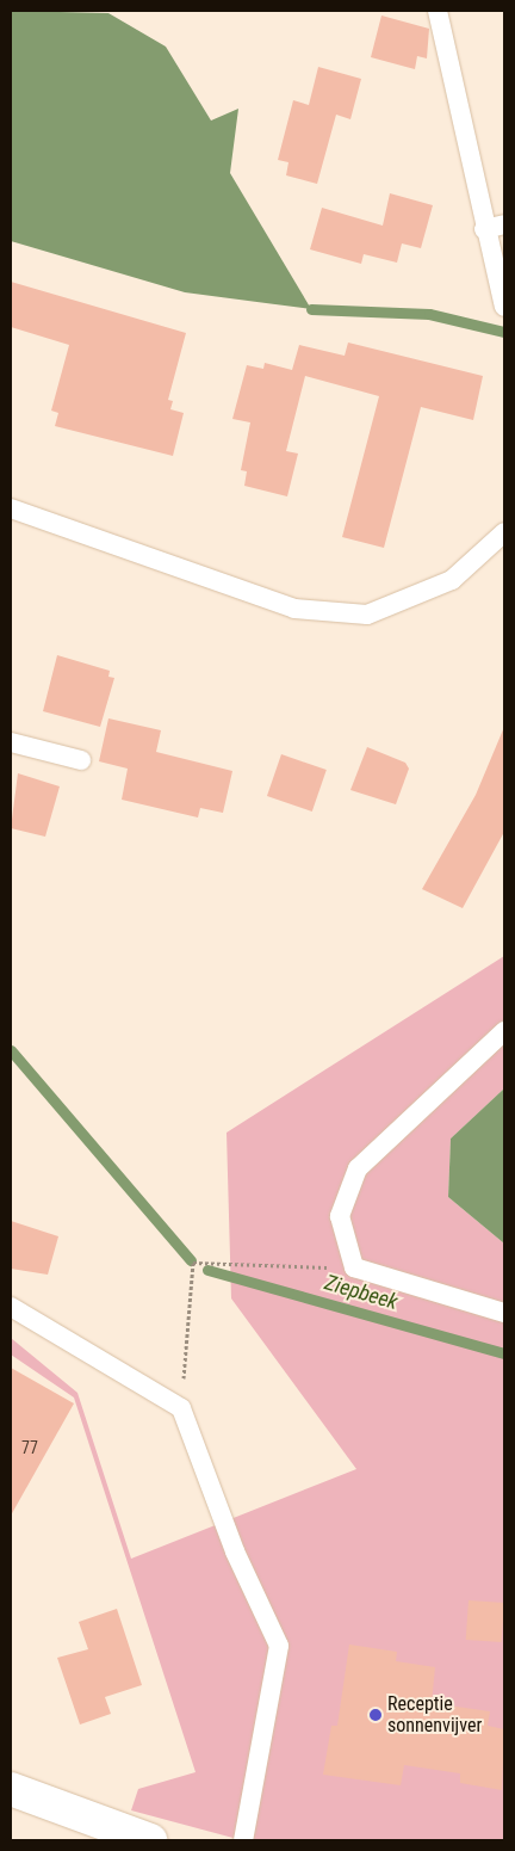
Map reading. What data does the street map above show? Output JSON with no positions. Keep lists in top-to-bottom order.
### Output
{
  "water": ["Ziepbeek"],
  "places": ["Receptie sonnenvijver"],
  "house_numbers": ["77"]
}
